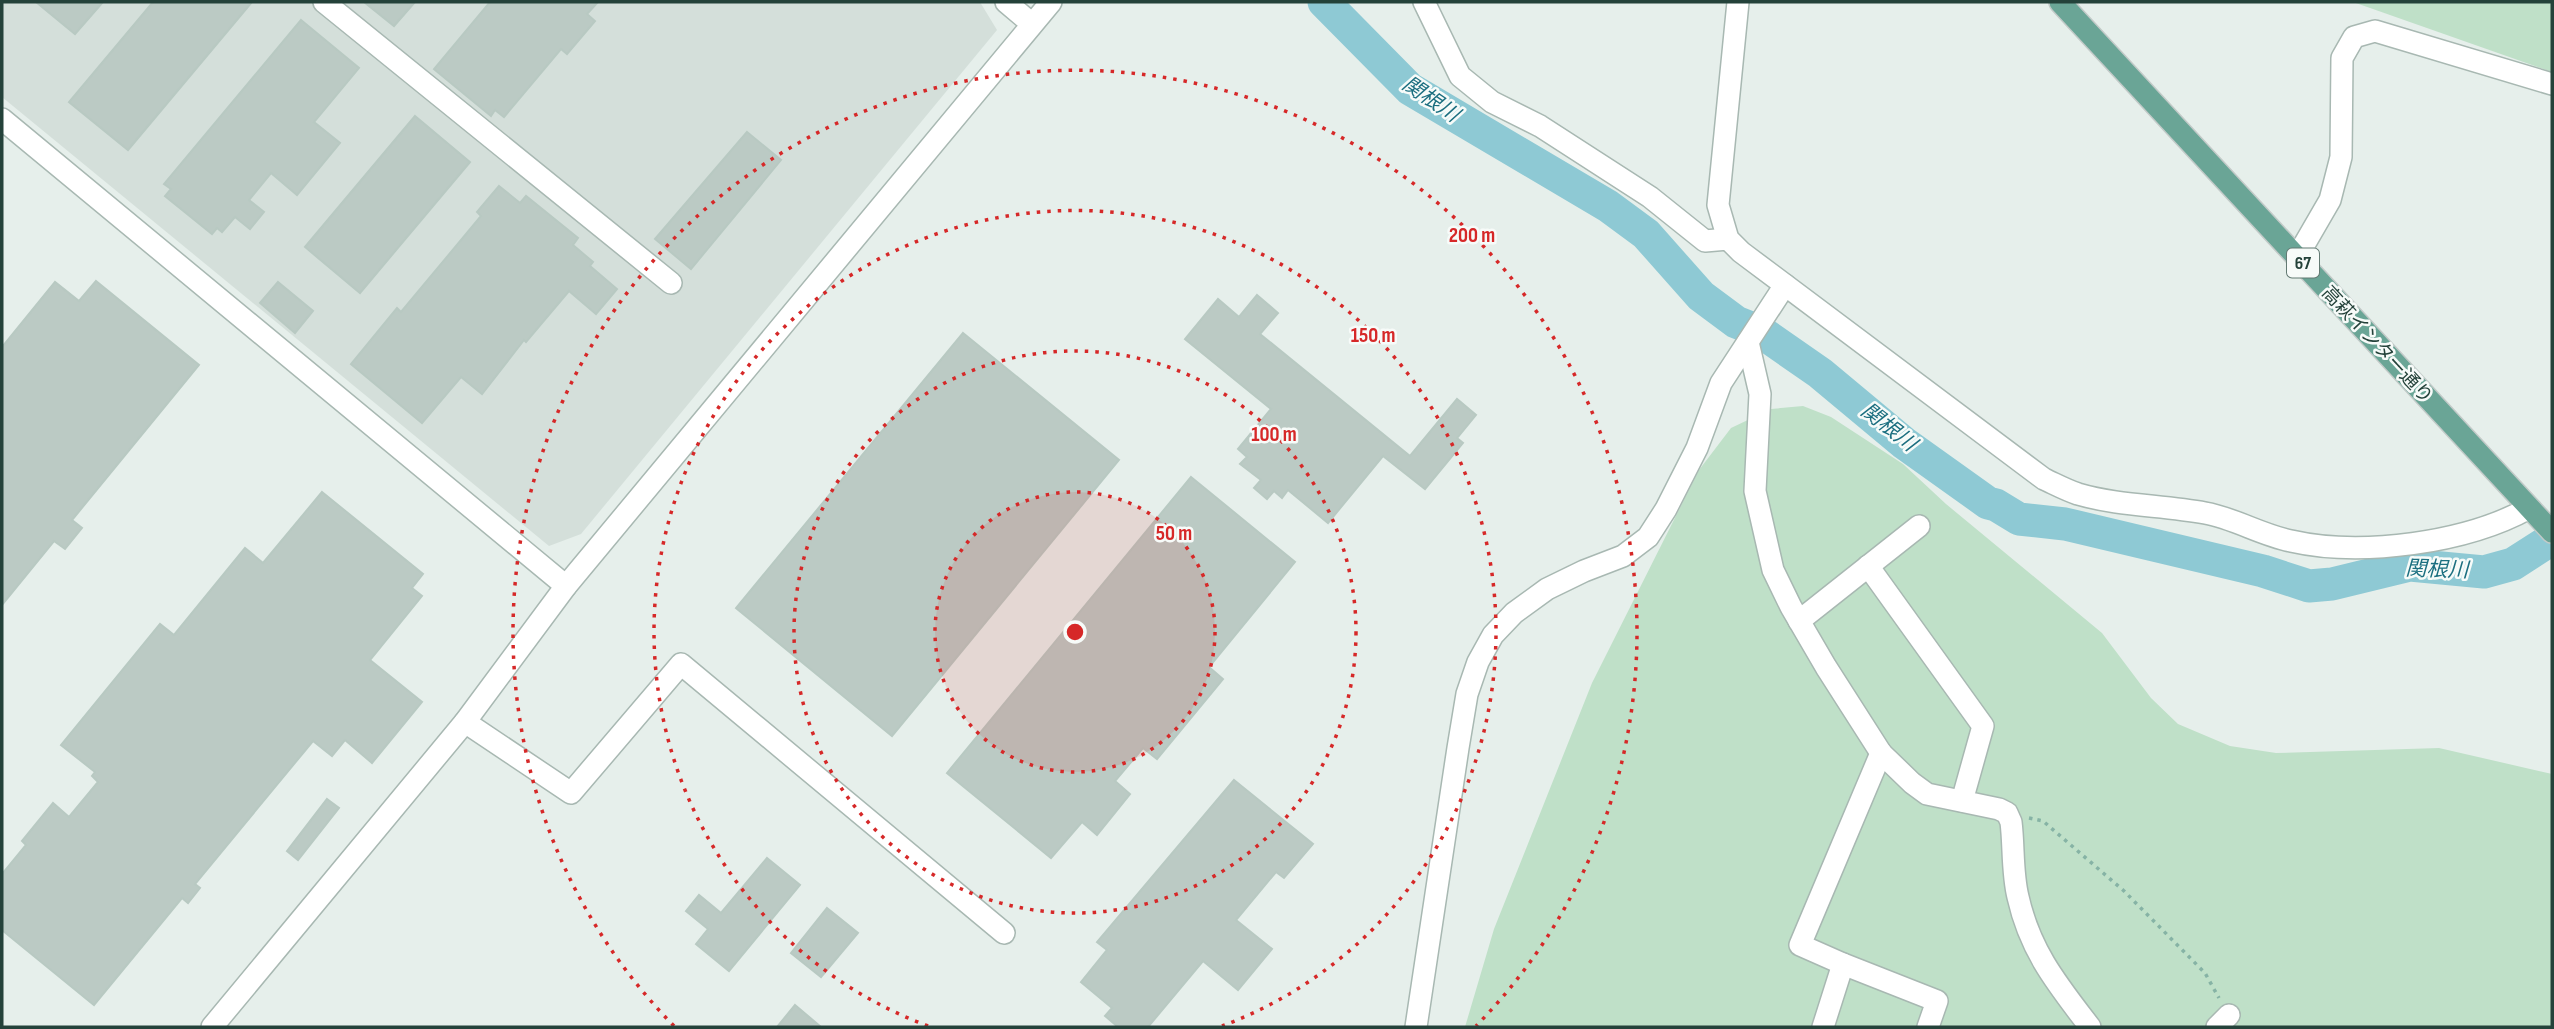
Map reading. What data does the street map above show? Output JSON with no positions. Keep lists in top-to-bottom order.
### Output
{
  "streets": {
    "main road": ["67", "高萩インター通り"]
  },
  "water": ["関根川"],
  "rings": [
    "200 m",
    "150 m",
    "100 m",
    "50 m"
  ]
}
